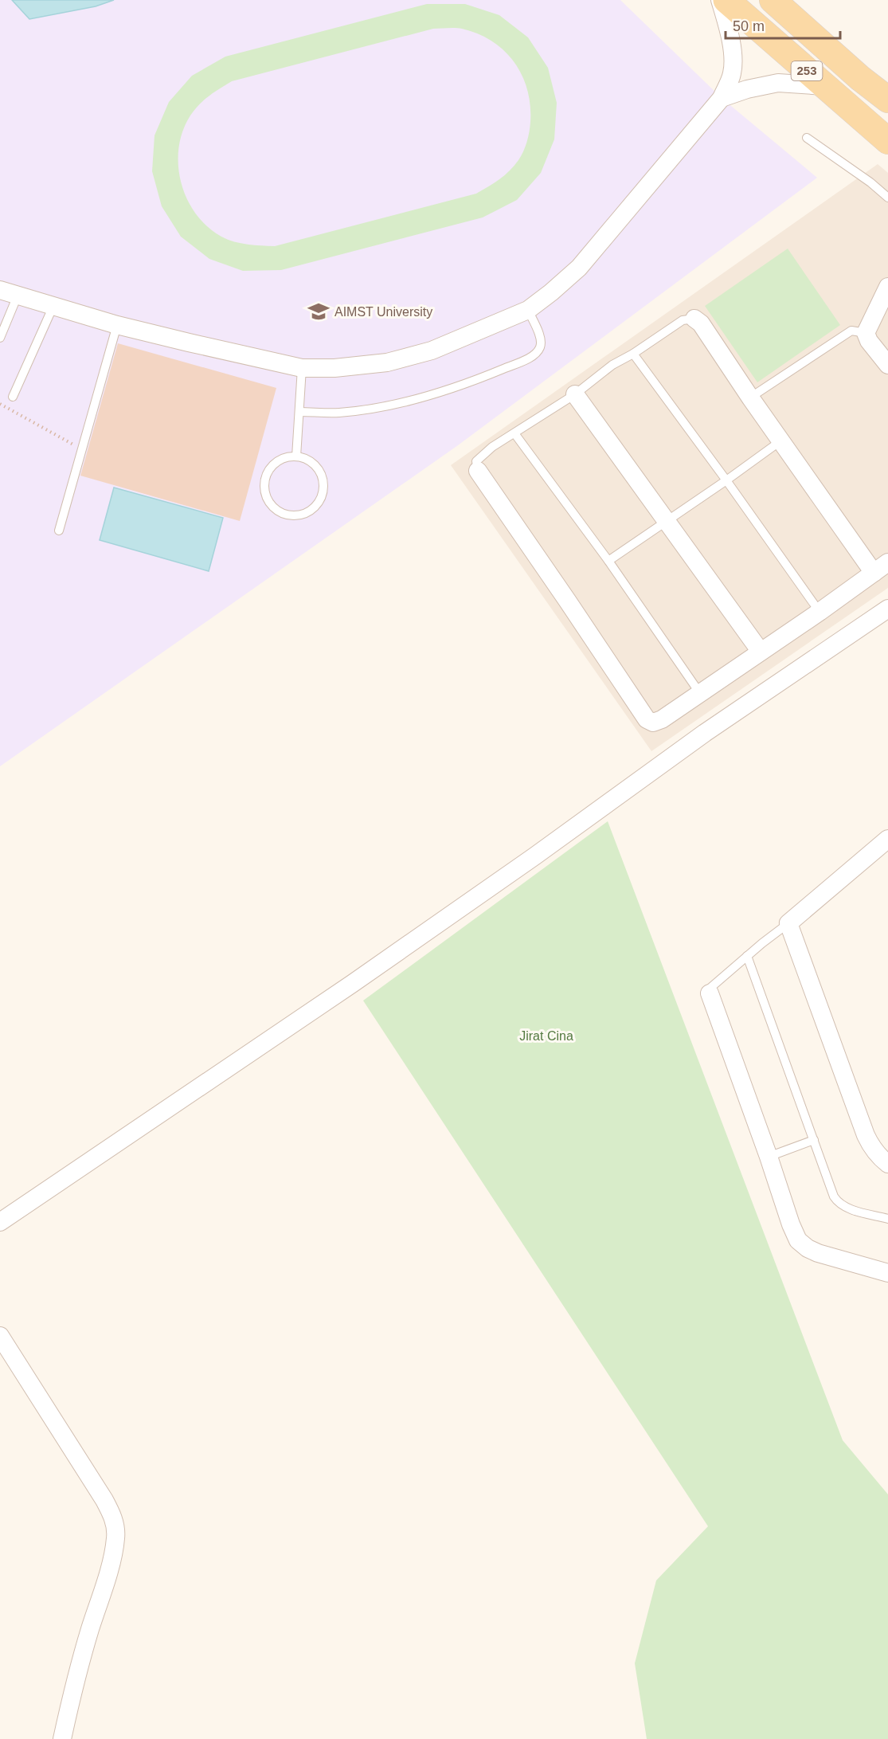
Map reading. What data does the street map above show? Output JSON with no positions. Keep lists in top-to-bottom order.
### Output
{
  "streets": {
    "main road": ["253"]
  },
  "parks": ["Jirat Cina"],
  "places": {
    "school or university": ["AIMST University"]
  },
  "scale_bar": "50 m"
}
